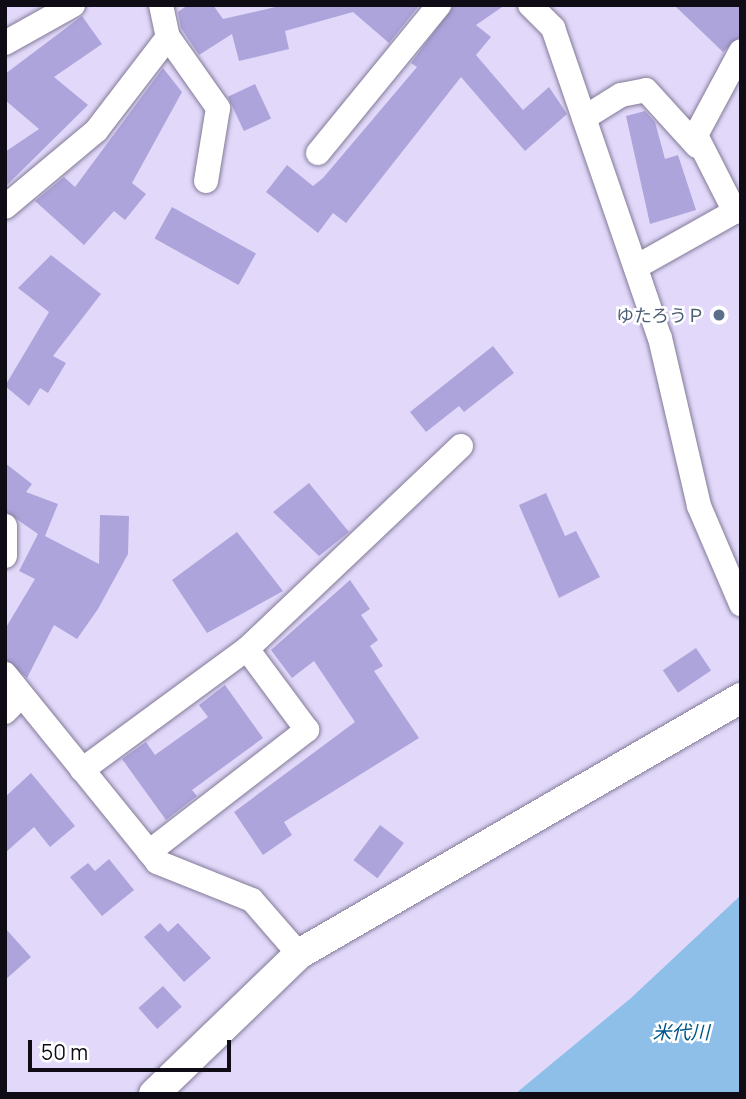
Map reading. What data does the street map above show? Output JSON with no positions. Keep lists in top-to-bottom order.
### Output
{
  "water": ["米代川"],
  "places": ["ゆたろうＰ"],
  "scale_bar": "50 m"
}
